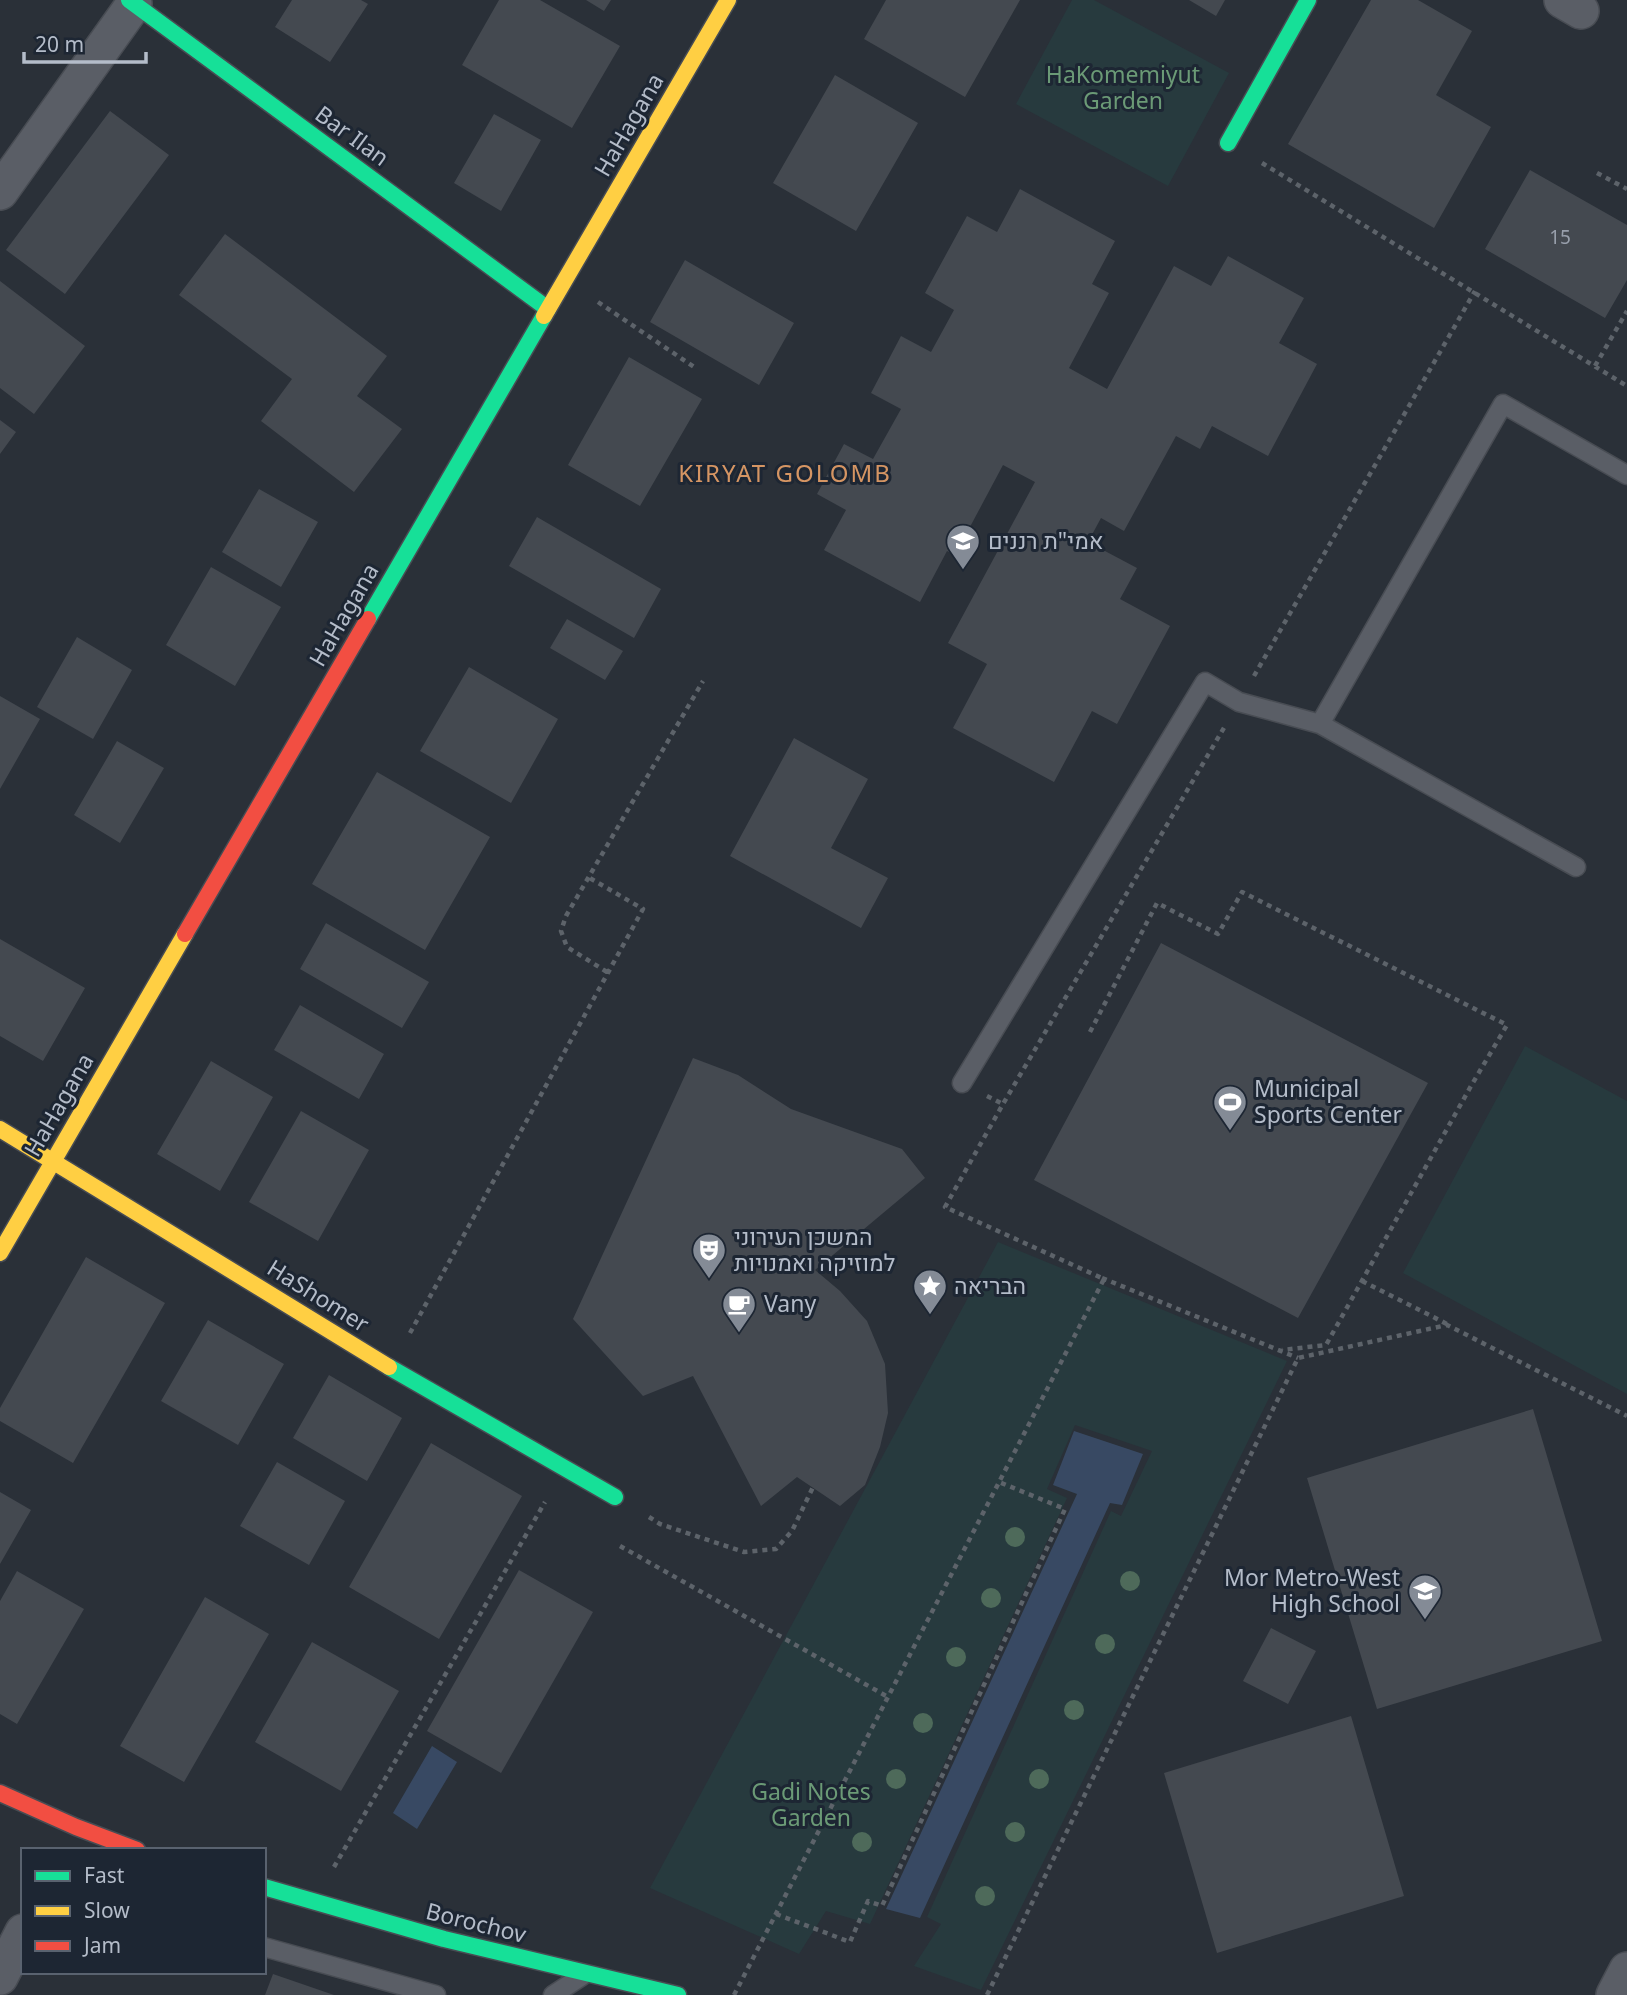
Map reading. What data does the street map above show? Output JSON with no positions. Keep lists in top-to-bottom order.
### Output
{
  "streets": {
    "street": [
      "HaHagana",
      "Bar Ilan",
      "HaShomer",
      "Borochov"
    ]
  },
  "crossings": [
    ["HaHagana", "Bar Ilan"],
    ["HaHagana", "HaShomer"]
  ],
  "districts": ["KIRYAT GOLOMB"],
  "parks": ["HaKomemiyut Garden", "Gadi Notes Garden"],
  "places": {
    "school or university": ["אמי\"ת רננים", "Mor Metro-West High School"],
    "sports": ["Municipal Sports Center"],
    "theatre": ["המשכן העירוני למוזיקה ואמנויות"],
    "place": ["הבריאה"],
    "cafe": ["Vany"]
  },
  "house_numbers": ["15"],
  "legend": ["Fast", "Slow", "Jam"],
  "scale_bar": "20 m"
}
